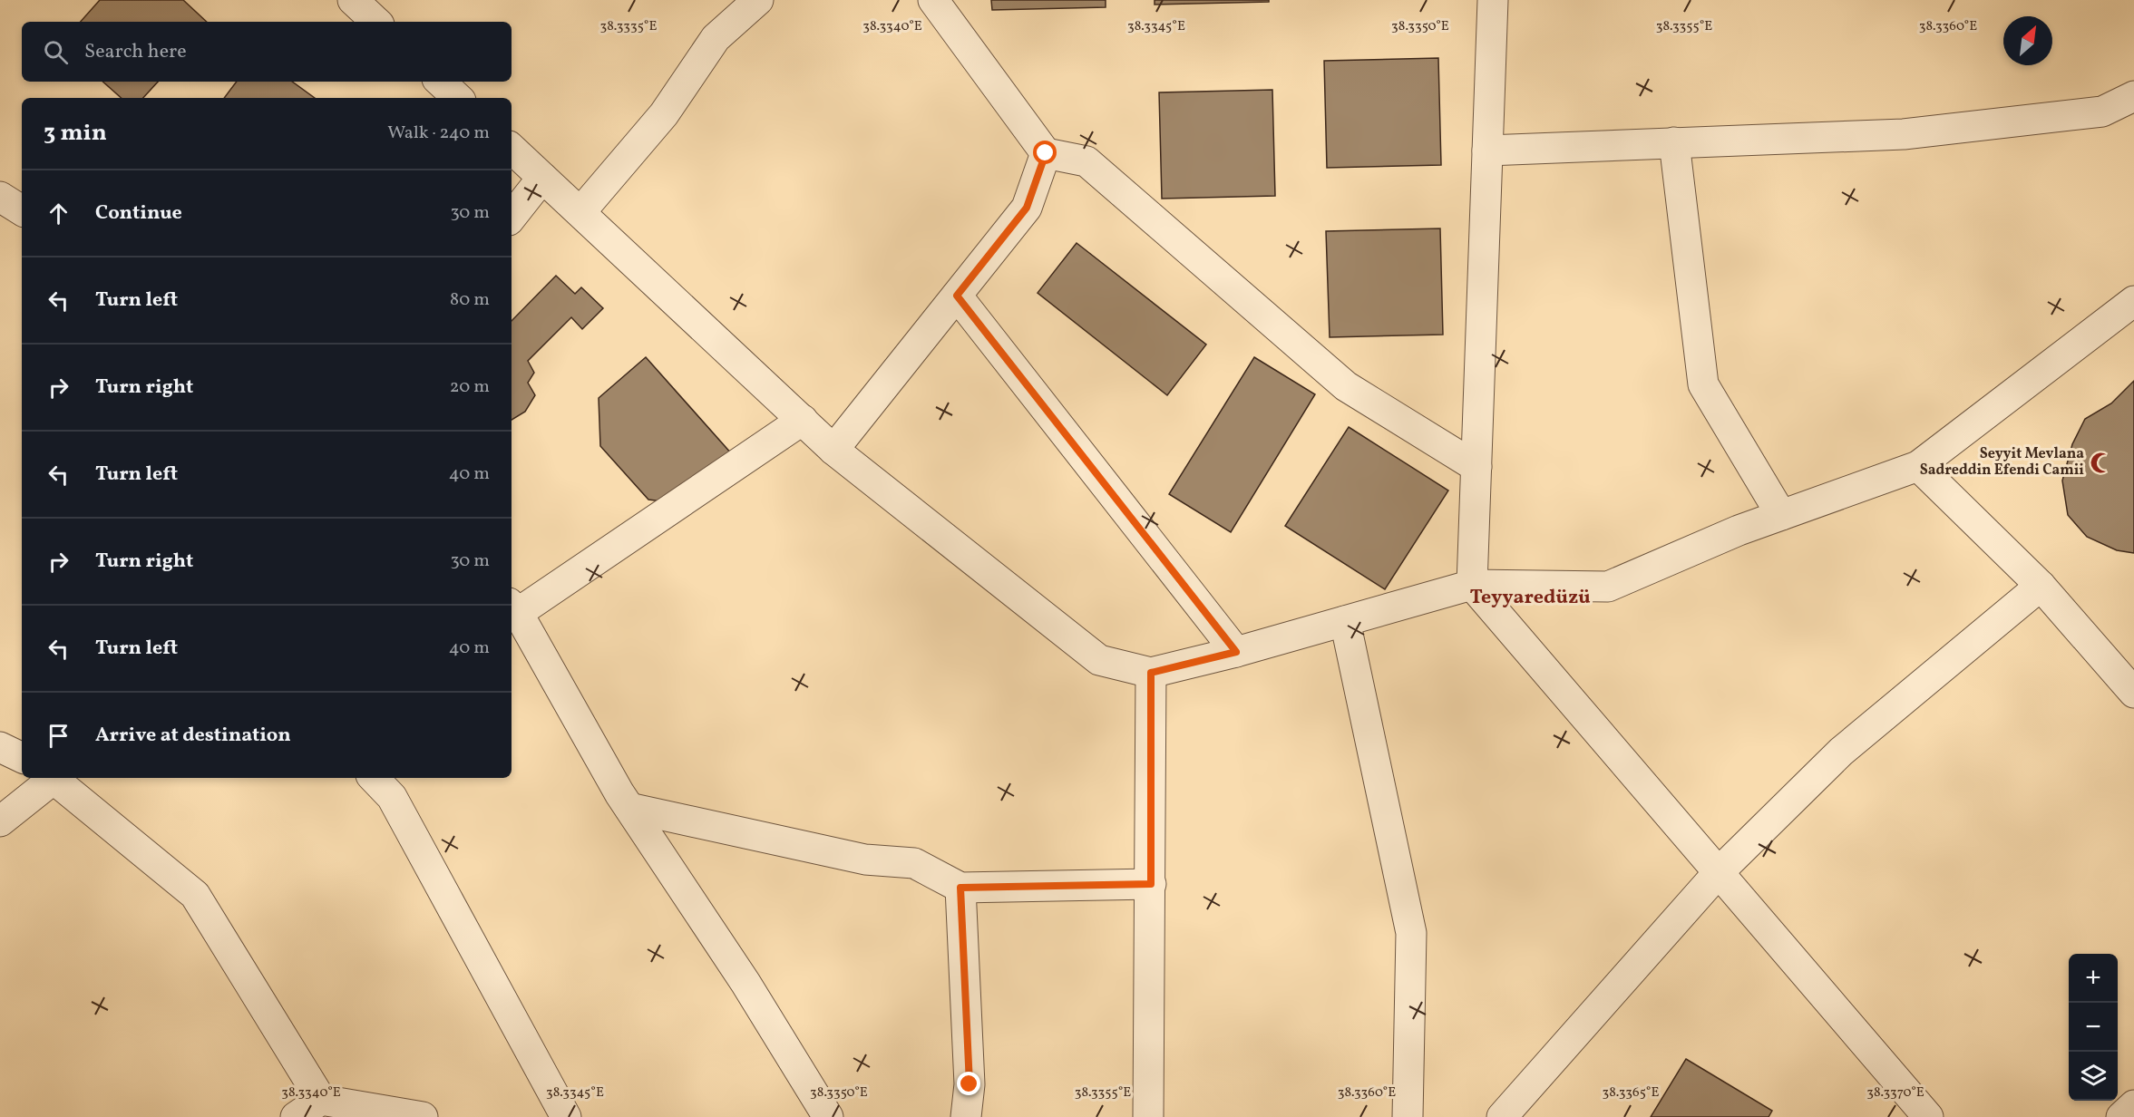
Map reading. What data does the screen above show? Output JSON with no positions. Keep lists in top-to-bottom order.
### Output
{
  "districts": ["Teyyaredüzü"],
  "places": {
    "mosque": ["Seyyit Mevlana Sadreddin Efendi Camii"]
  },
  "north": "top right",
  "page": {
    "search": "Search here",
    "heading": ["3 min", "Walk · 240 m"],
    "list": [
      ["Continue", "30 m"],
      ["Turn left", "80 m"],
      ["Turn right", "20 m"],
      ["Turn left", "40 m"],
      ["Turn right", "30 m"],
      ["Turn left", "40 m"],
      "Arrive at destination"
    ],
    "map_buttons": ["+", "−"]
  },
  "coordinates": [
    "38.3335°E",
    "38.3340°E",
    "38.3345°E",
    "38.3350°E",
    "38.3355°E",
    "38.3360°E",
    "38.3365°E",
    "38.3370°E"
  ]
}
